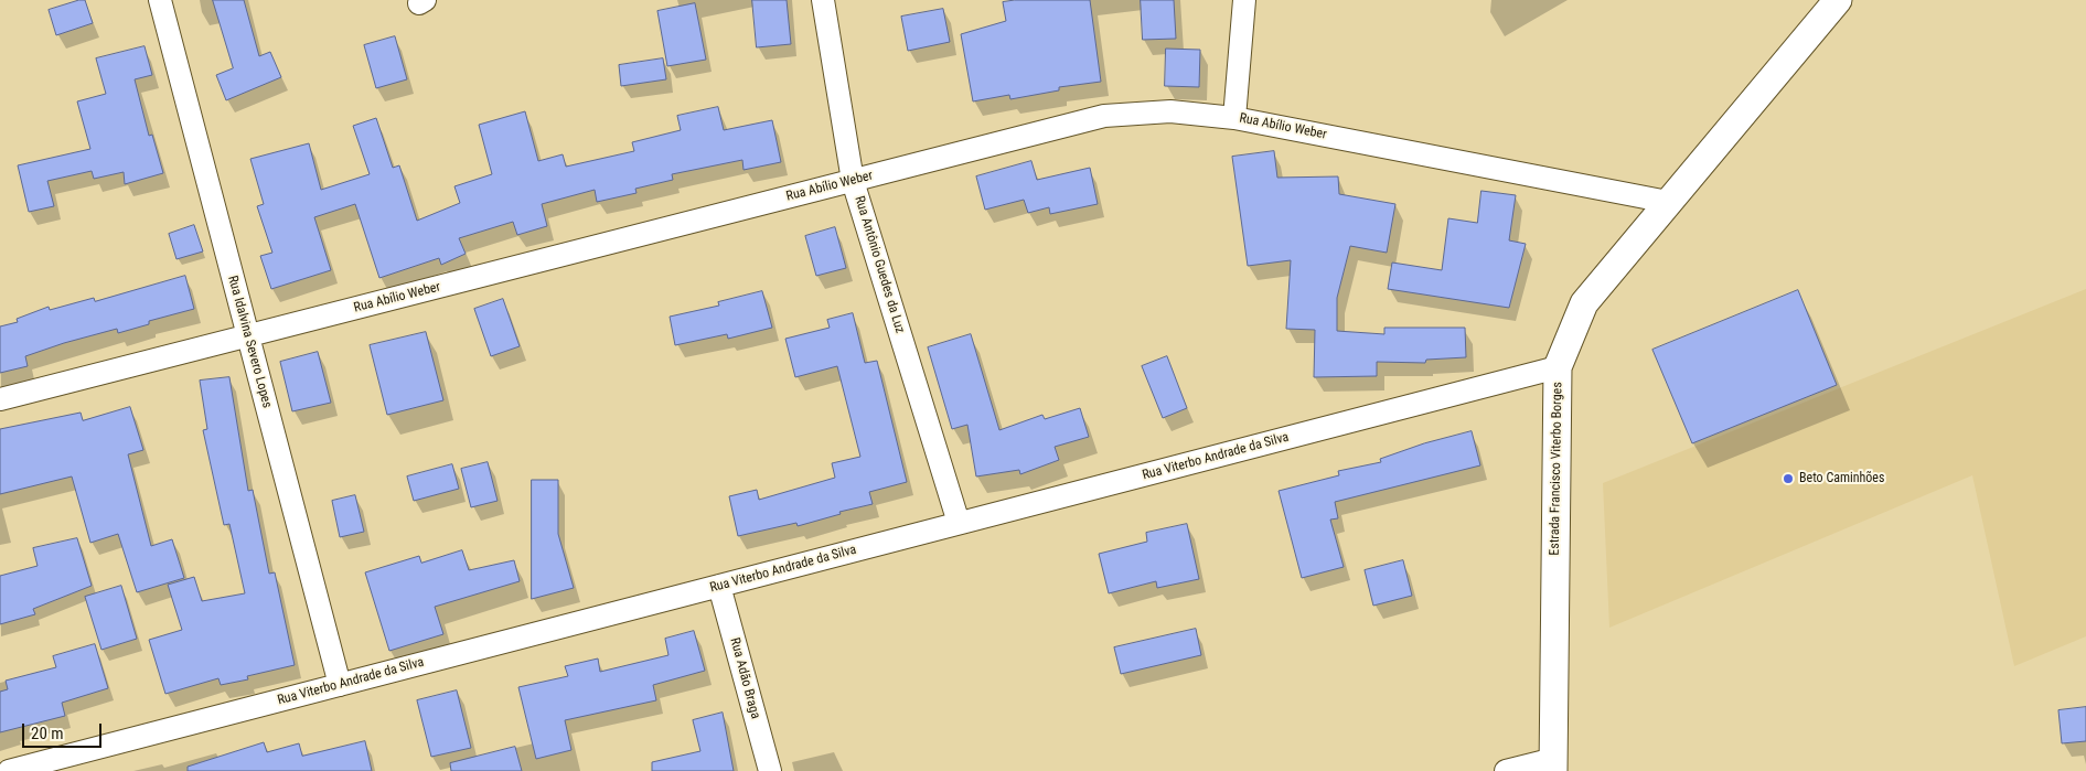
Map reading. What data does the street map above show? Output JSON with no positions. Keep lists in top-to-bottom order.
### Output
{
  "streets": {
    "street": [
      "Rua Abílio Weber",
      "Rua Antônio Guedes da Luz",
      "Rua Idalvina Severo Lopes",
      "Rua Viterbo Andrade da Silva",
      "Estrada Francisco Viterbo Borges",
      "Rua Adão Braga"
    ]
  },
  "crossings": [
    ["Rua Abílio Weber", "Rua Antônio Guedes da Luz"],
    ["Rua Abílio Weber", "Rua Idalvina Severo Lopes"],
    ["Rua Abílio Weber", "Estrada Francisco Viterbo Borges"],
    ["Rua Antônio Guedes da Luz", "Rua Viterbo Andrade da Silva"],
    ["Rua Idalvina Severo Lopes", "Rua Viterbo Andrade da Silva"],
    ["Rua Viterbo Andrade da Silva", "Estrada Francisco Viterbo Borges"],
    ["Rua Viterbo Andrade da Silva", "Rua Adão Braga"]
  ],
  "places": ["Beto Caminhões"],
  "scale_bar": "20 m"
}
